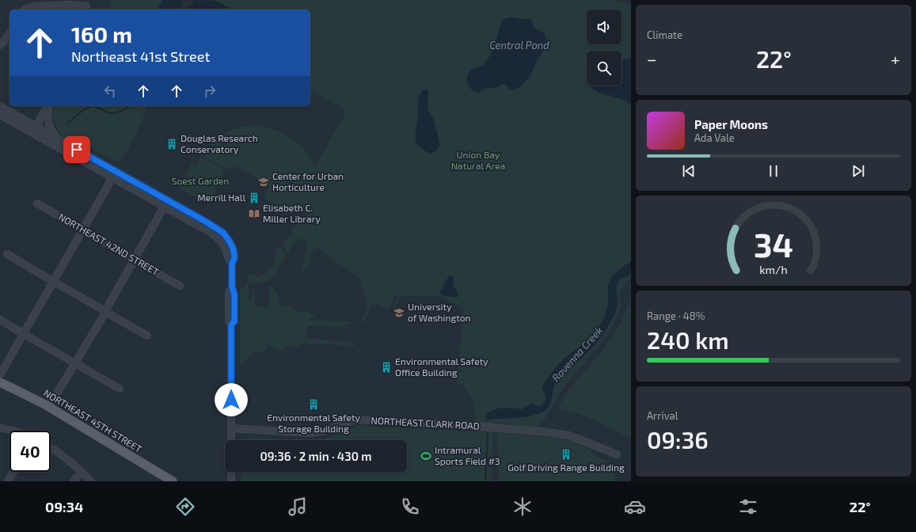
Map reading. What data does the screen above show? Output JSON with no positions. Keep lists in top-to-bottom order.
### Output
{
  "streets": {
    "main road": ["NORTHEAST 45TH STREET"],
    "street": ["NORTHEAST 42ND STREET", "NORTHEAST CLARK ROAD"]
  },
  "water": ["Central Pond", "Ravenna Creek"],
  "parks": ["Union Bay Natural Area", "Soest Garden"],
  "places": {
    "building": [
      "Douglas Research Conservatory",
      "Merrill Hall",
      "Environmental Safety Office Building",
      "Environmental Safety Storage Building",
      "Golf Driving Range Building"
    ],
    "school or university": ["Center for Urban Horticulture", "University of Washington"],
    "library": ["Elisabeth C. Miller Library"],
    "sports": ["Intramural Sports Field #3"]
  },
  "page": {
    "tile": [
      "Climate",
      ["Range · 48%", "240 km"],
      ["Arrival", "09:36"]
    ],
    "turn": ["160 m", "Northeast 41st Street"],
    "heat": ["−", "22°", "+"],
    "song": ["Paper Moons", "Ada Vale"],
    "limit": "40",
    "trip": "09:36 · 2 min · 430 m",
    "tabs": ["09:34", "22°"],
    "gauge": ["34", "km/h"]
  }
}
